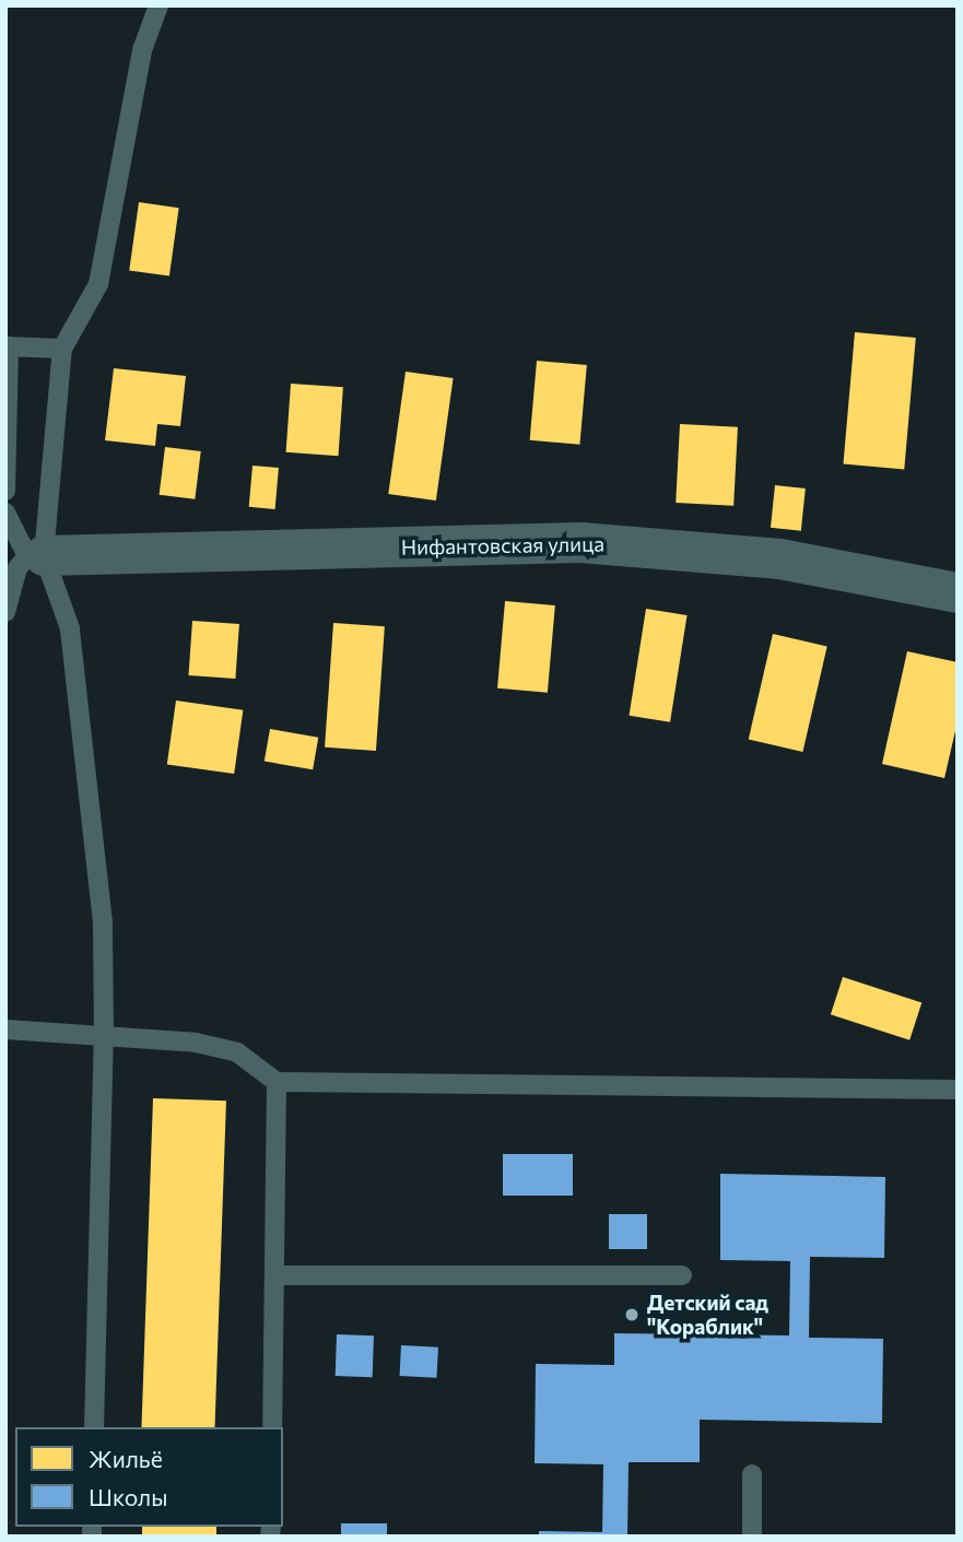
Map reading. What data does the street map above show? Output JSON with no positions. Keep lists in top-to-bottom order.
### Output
{
  "streets": {
    "street": ["Нифантовская улица"]
  },
  "places": ["Детский сад \"Кораблик\""],
  "legend": ["Жильё", "Школы"]
}
